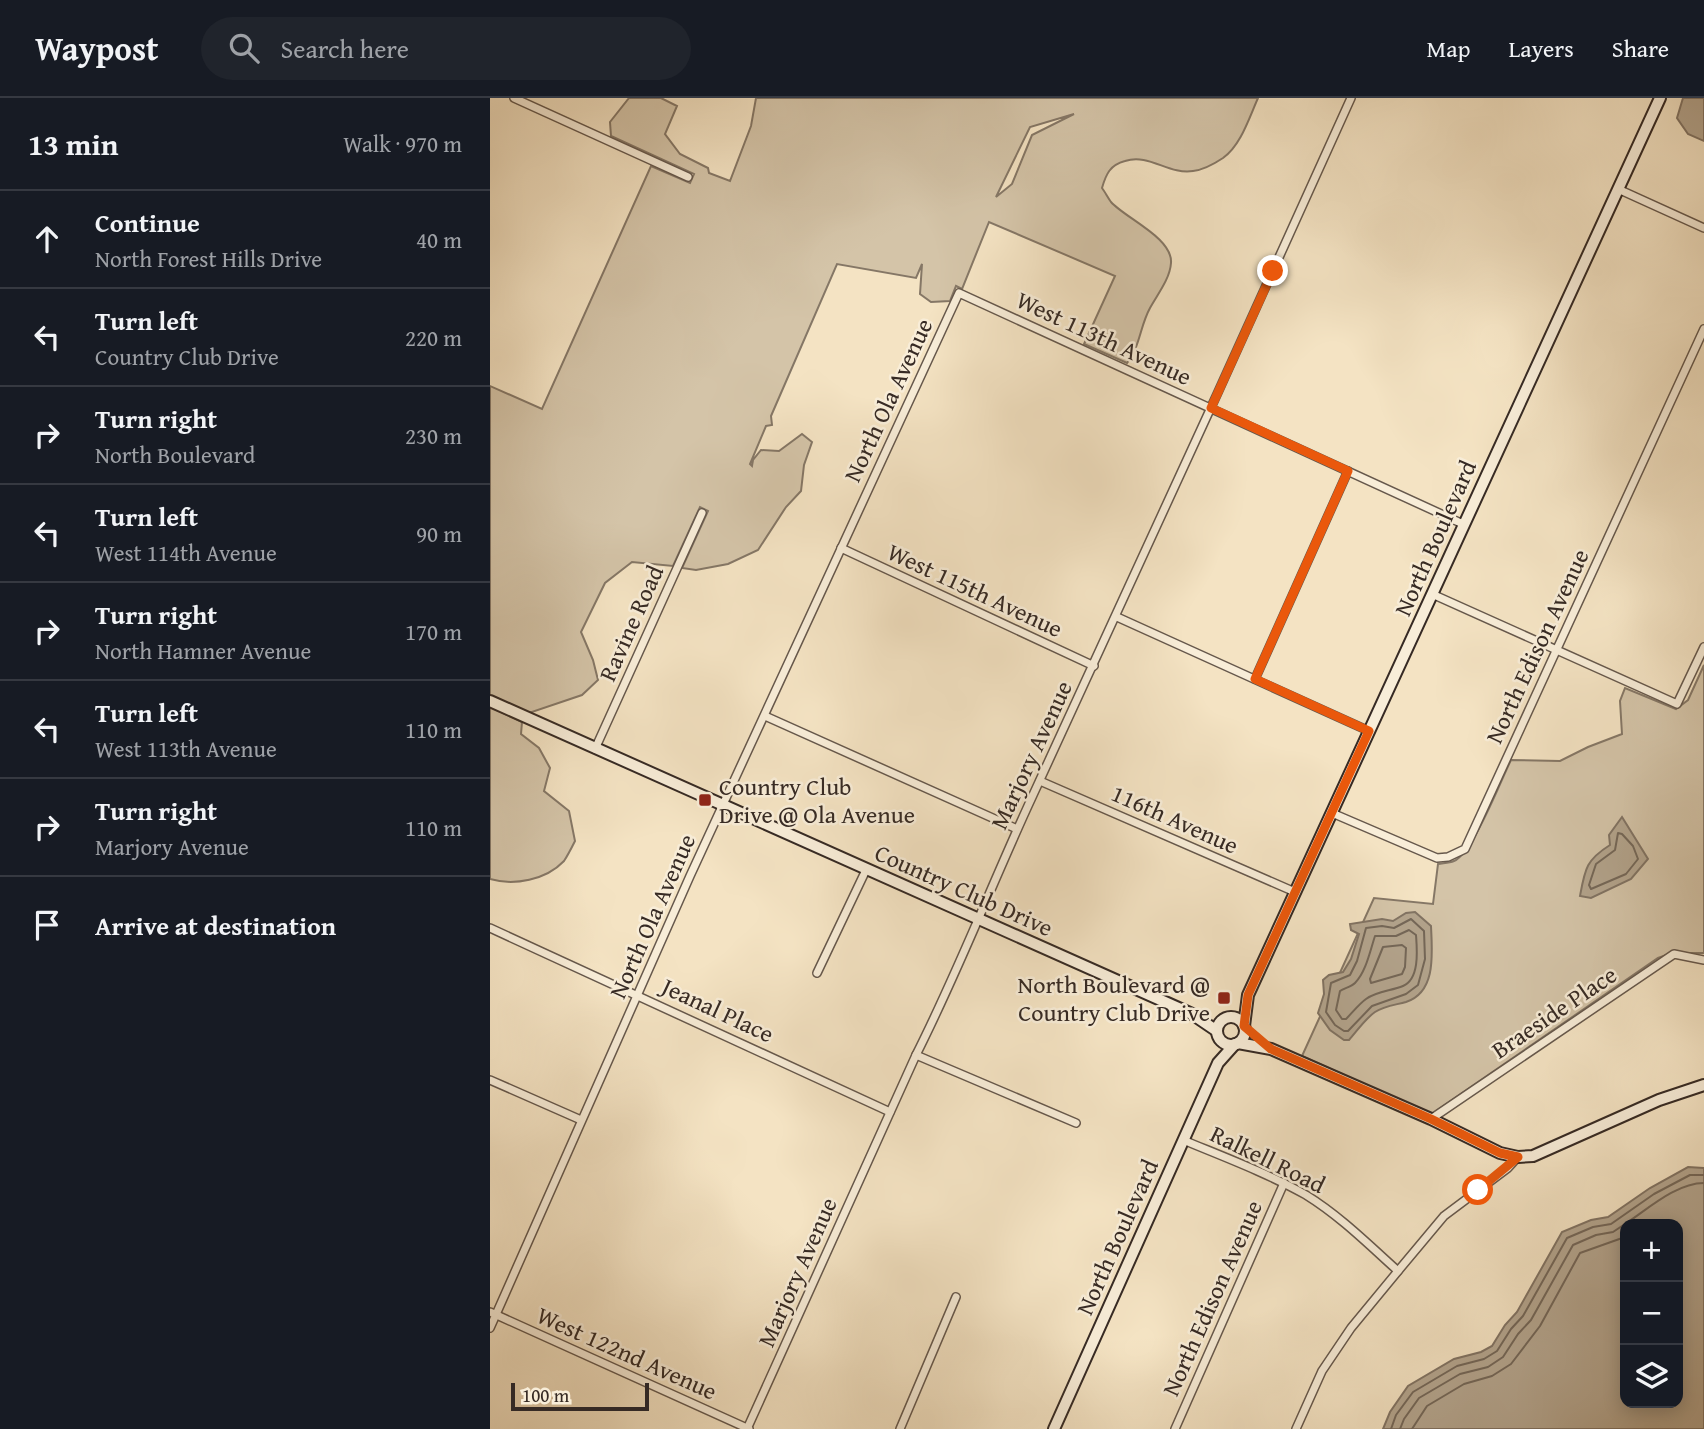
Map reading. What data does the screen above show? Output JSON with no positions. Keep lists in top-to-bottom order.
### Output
{
  "streets": {
    "street": [
      "West 113th Avenue",
      "North Ola Avenue",
      "North Boulevard",
      "West 115th Avenue",
      "Ravine Road",
      "North Edison Avenue",
      "Marjory Avenue",
      "116th Avenue",
      "Country Club Drive",
      "Jeanal Place",
      "Braeside Place",
      "Ralkell Road",
      "West 122nd Avenue"
    ]
  },
  "crossings": [
    ["West 113th Avenue", "North Ola Avenue"],
    ["West 113th Avenue", "North Boulevard"],
    ["West 113th Avenue", "Marjory Avenue"],
    ["North Ola Avenue", "West 115th Avenue"],
    ["North Ola Avenue", "Country Club Drive"],
    ["North Ola Avenue", "Jeanal Place"],
    ["North Ola Avenue", "West 122nd Avenue"],
    ["North Boulevard", "North Edison Avenue"],
    ["North Boulevard", "116th Avenue"],
    ["North Boulevard", "Country Club Drive"],
    ["North Boulevard", "Ralkell Road"],
    ["West 115th Avenue", "Marjory Avenue"],
    ["Ravine Road", "Country Club Drive"],
    ["North Edison Avenue", "Ralkell Road"],
    ["Marjory Avenue", "116th Avenue"],
    ["Marjory Avenue", "Country Club Drive"],
    ["Marjory Avenue", "Jeanal Place"],
    ["Marjory Avenue", "West 122nd Avenue"]
  ],
  "places": {
    "transit": ["Country Club Drive @ Ola Avenue", "North Boulevard @ Country Club Drive"]
  },
  "scale_bar": "100 m",
  "page": {
    "header": "Waypost",
    "search": "Search here",
    "nav": ["Map", "Layers", "Share"],
    "heading": ["13 min", "Walk · 970 m"],
    "list": [
      ["Continue", "North Forest Hills Drive", "40 m"],
      ["Turn left", "Country Club Drive", "220 m"],
      ["Turn right", "North Boulevard", "230 m"],
      ["Turn left", "West 114th Avenue", "90 m"],
      ["Turn right", "North Hamner Avenue", "170 m"],
      ["Turn left", "West 113th Avenue", "110 m"],
      ["Turn right", "Marjory Avenue", "110 m"],
      "Arrive at destination"
    ],
    "map_buttons": ["+", "−"],
    "scale": "100 m"
  }
}
